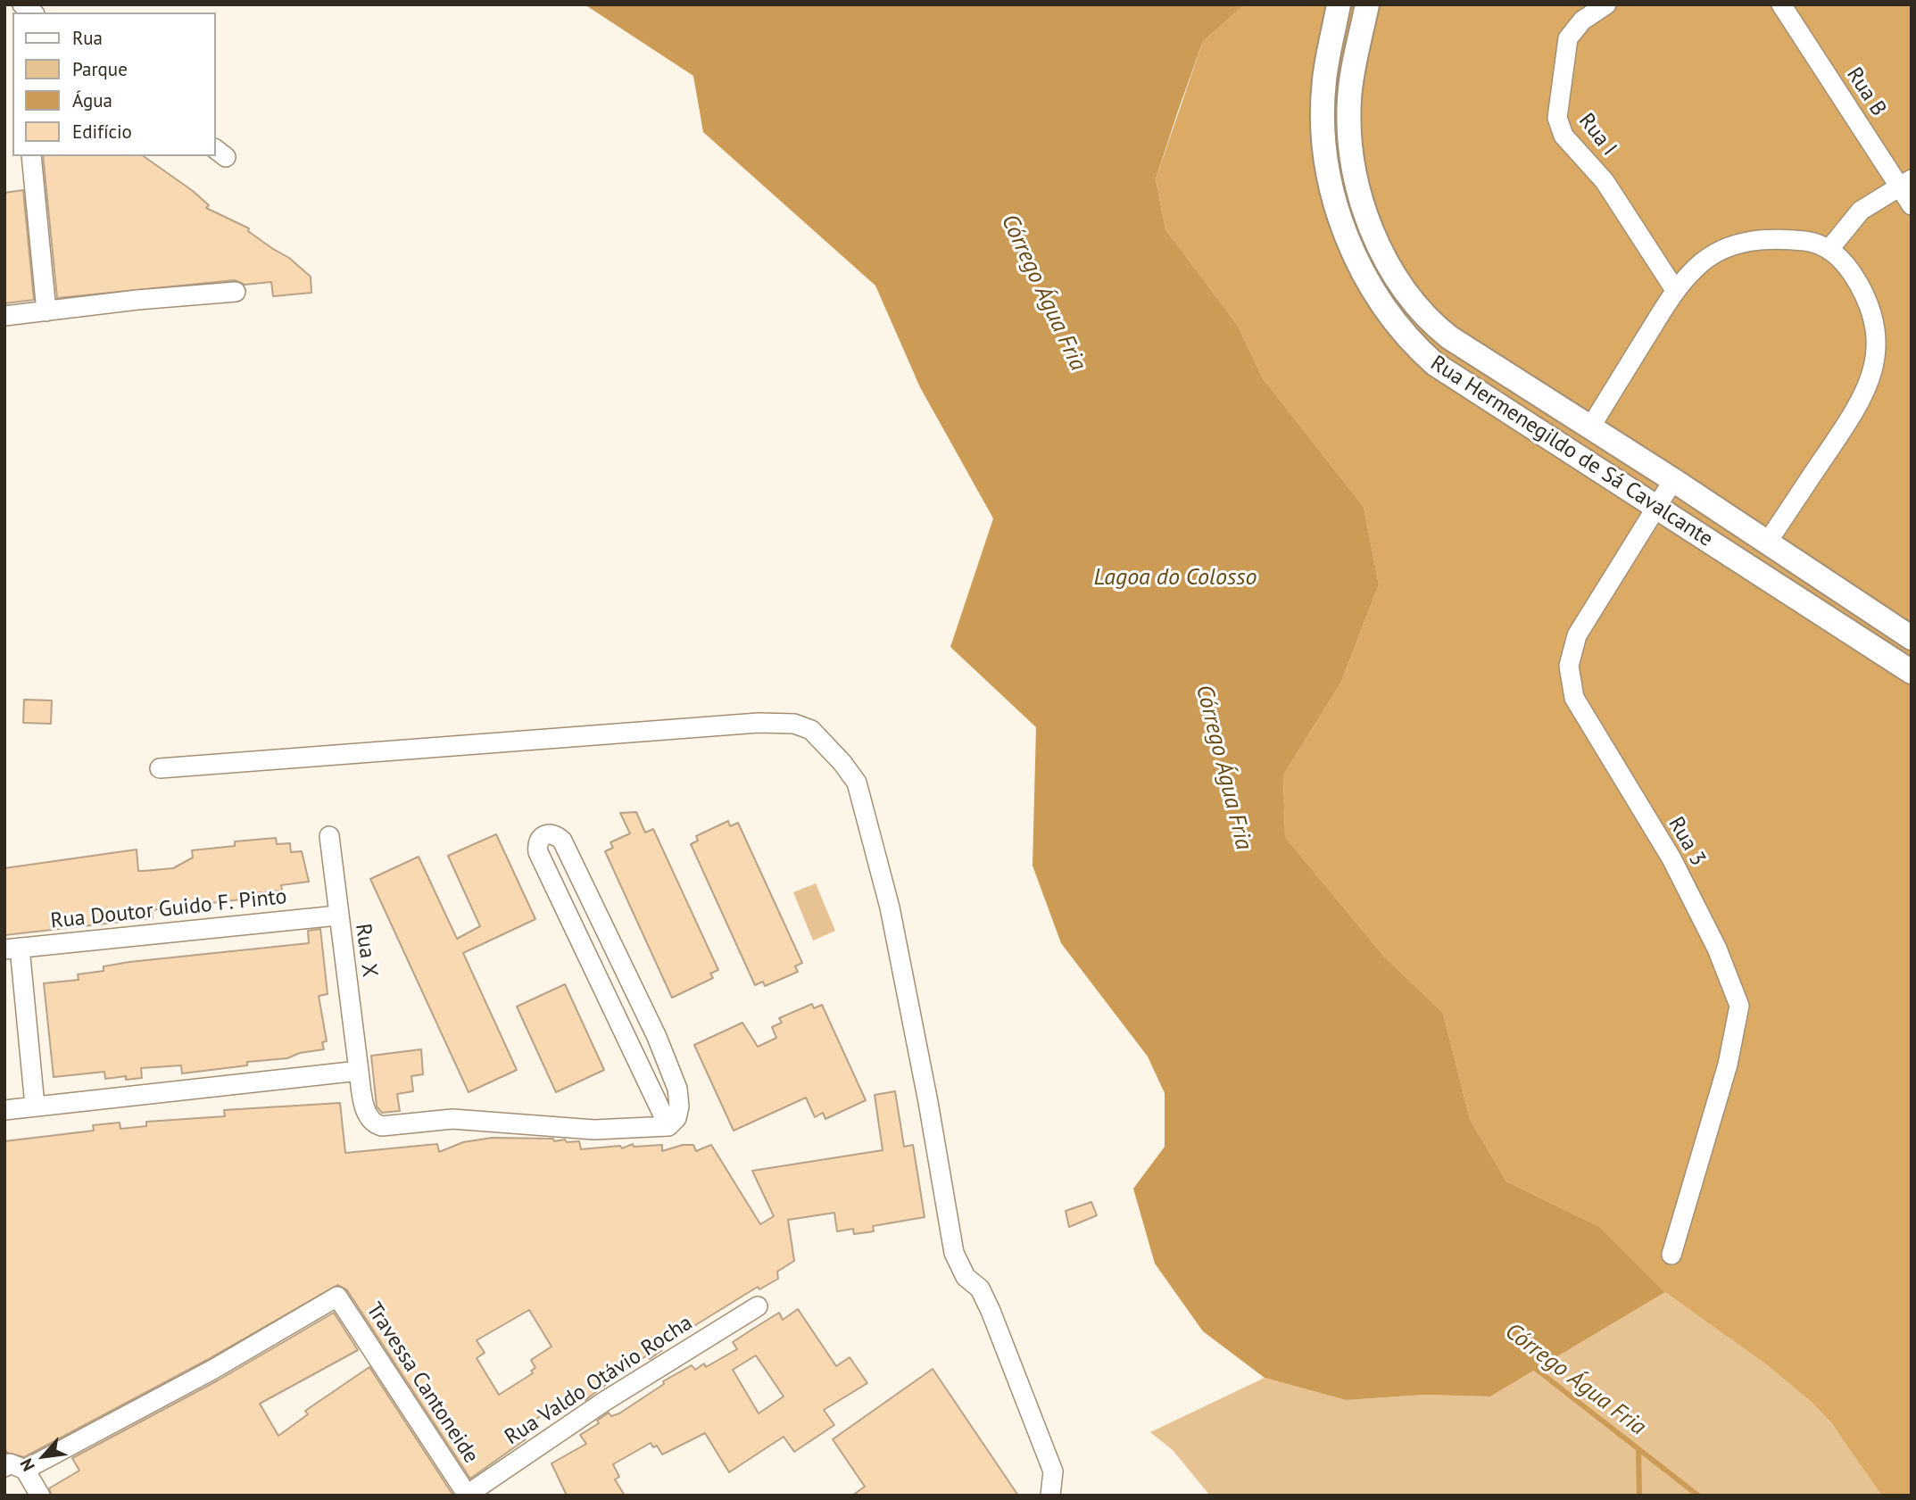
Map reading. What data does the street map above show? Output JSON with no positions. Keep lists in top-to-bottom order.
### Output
{
  "streets": {
    "street": [
      "Rua B",
      "Rua I",
      "Rua Hermenegildo de Sá Cavalcante",
      "Rua 3",
      "Rua Doutor Guido F. Pinto",
      "Rua X",
      "Rua Valdo Otávio Rocha",
      "Travessa Cantoneide"
    ]
  },
  "crossings": [
    ["Rua Hermenegildo de Sá Cavalcante", "Rua 3"],
    ["Rua Doutor Guido F. Pinto", "Rua X"],
    ["Rua Valdo Otávio Rocha", "Travessa Cantoneide"]
  ],
  "water": ["Córrego Água Fria", "Lagoa do Colosso"],
  "legend": [
    "Rua",
    "Parque",
    "Água",
    "Edifício"
  ],
  "north": "bottom left"
}
